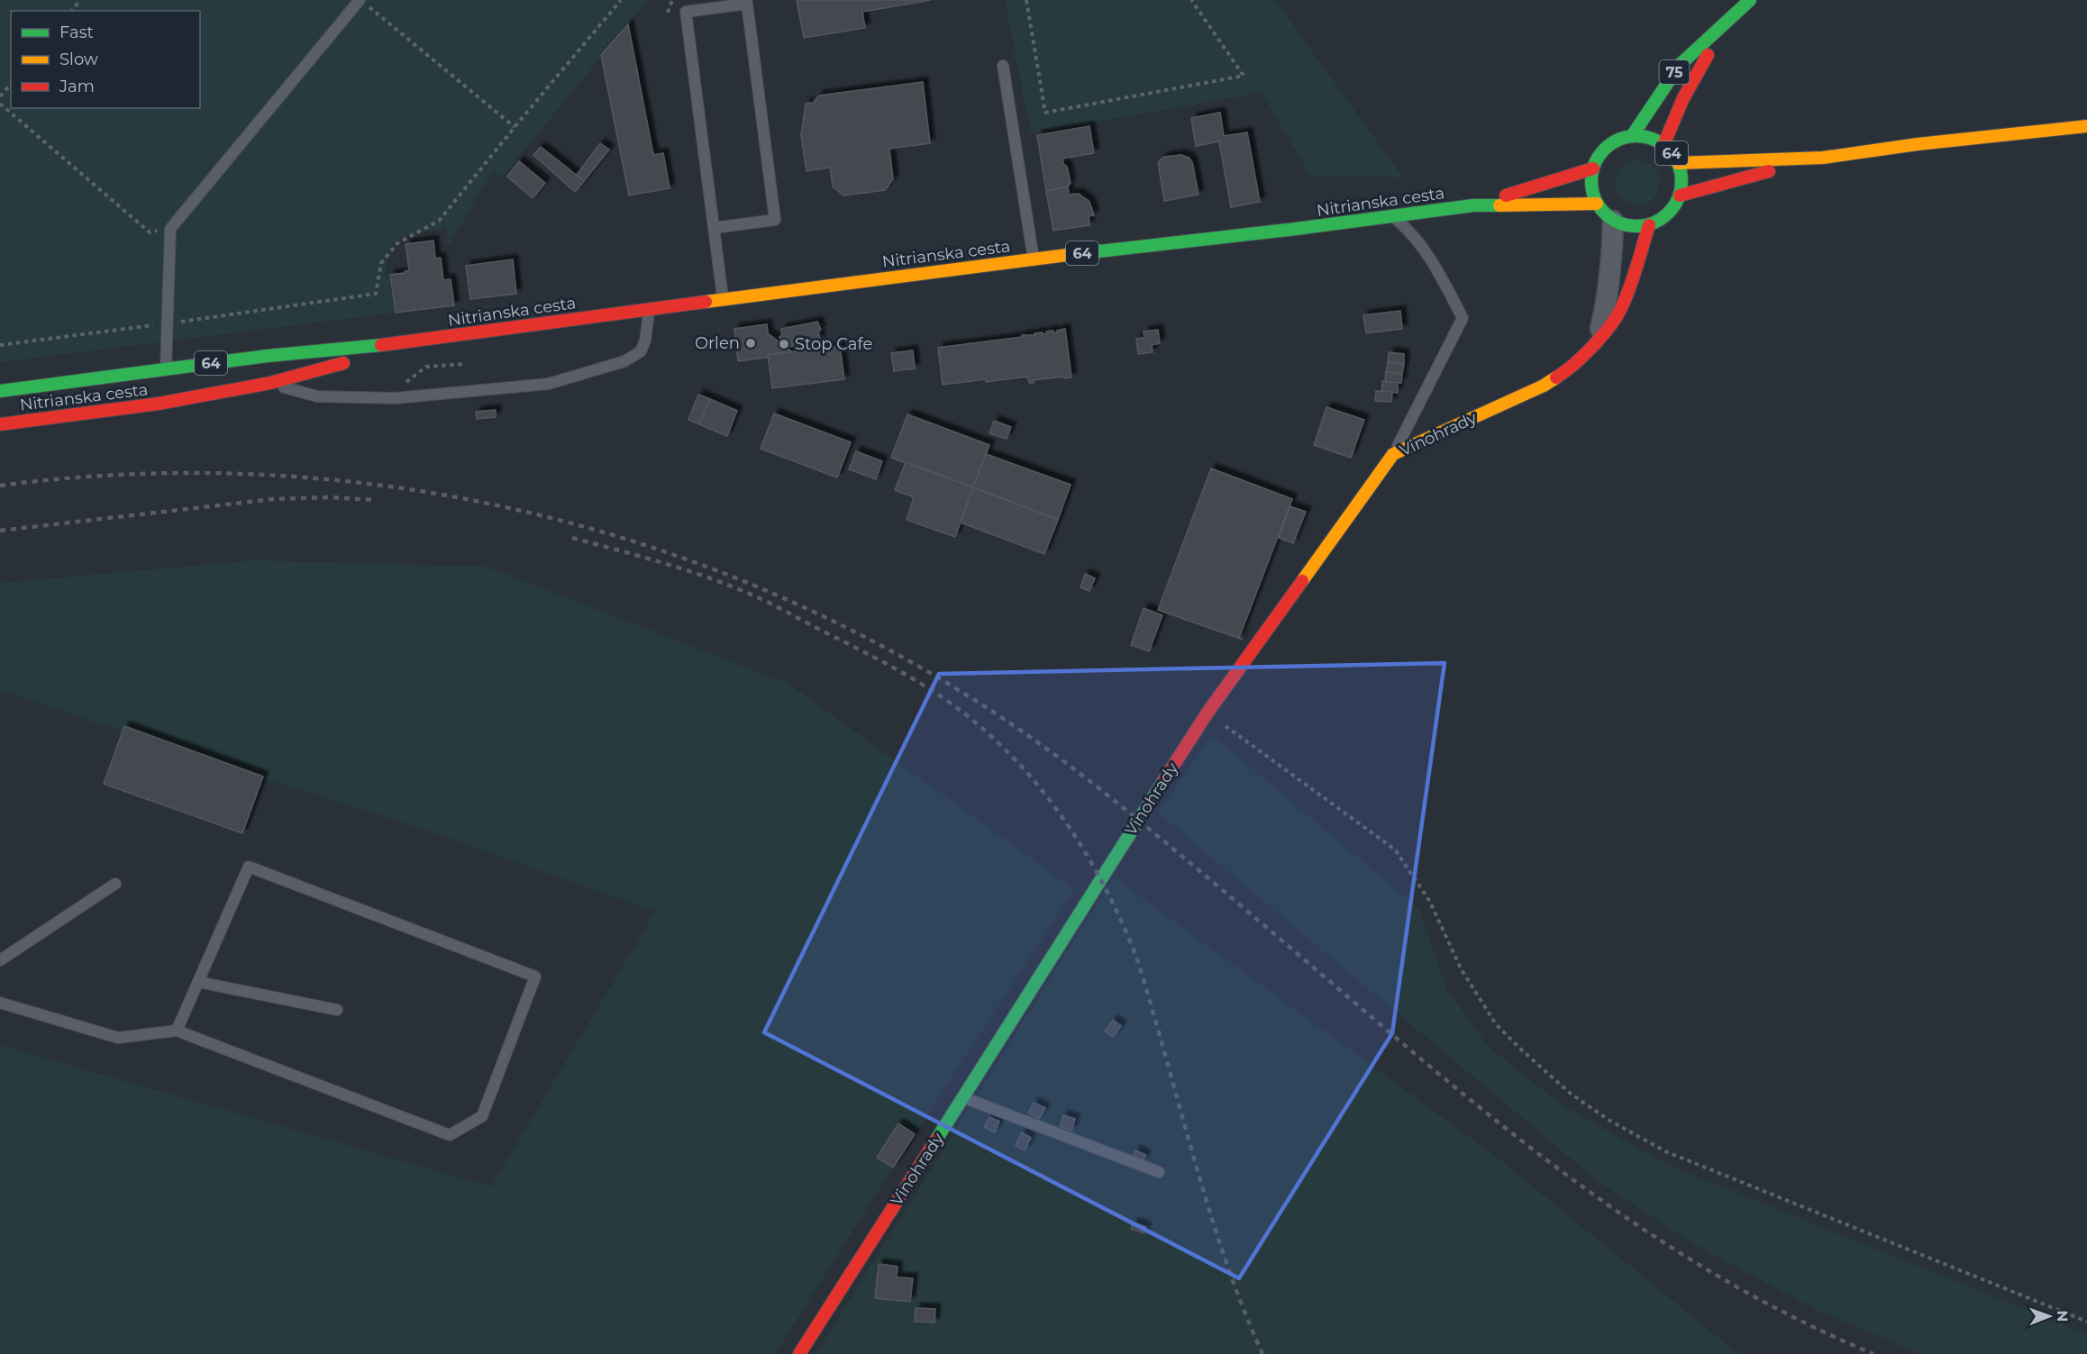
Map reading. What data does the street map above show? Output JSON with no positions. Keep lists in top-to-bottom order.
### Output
{
  "streets": {
    "main road": [
      "75",
      "64",
      "Nitrianska cesta",
      "Vinohrady"
    ]
  },
  "crossings": [
    ["75", "64"],
    ["75", "Nitrianska cesta"],
    ["75", "Vinohrady"],
    ["64", "Nitrianska cesta"],
    ["64", "Vinohrady"],
    ["Nitrianska cesta", "Vinohrady"]
  ],
  "places": ["Orlen", "Stop Cafe"],
  "legend": ["Fast", "Slow", "Jam"],
  "north": "right"
}
